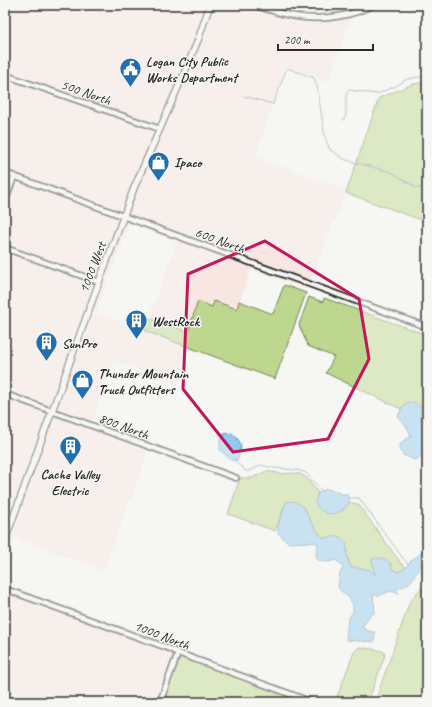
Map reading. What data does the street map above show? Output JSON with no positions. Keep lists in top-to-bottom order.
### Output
{
  "streets": {
    "main road": ["1000 West"],
    "street": [
      "500 North",
      "600 North",
      "800 North",
      "1000 North"
    ]
  },
  "crossings": [
    ["500 North", "1000 West"],
    ["600 North", "1000 West"],
    ["1000 West", "800 North"]
  ],
  "places": {
    "public building": ["Logan City Public Works Department"],
    "shop": ["Ipaco", "Thunder Mountain Truck Outfitters"],
    "building": ["WestRock", "SunPro", "Cache Valley Electric"]
  },
  "scale_bar": "200 m"
}
